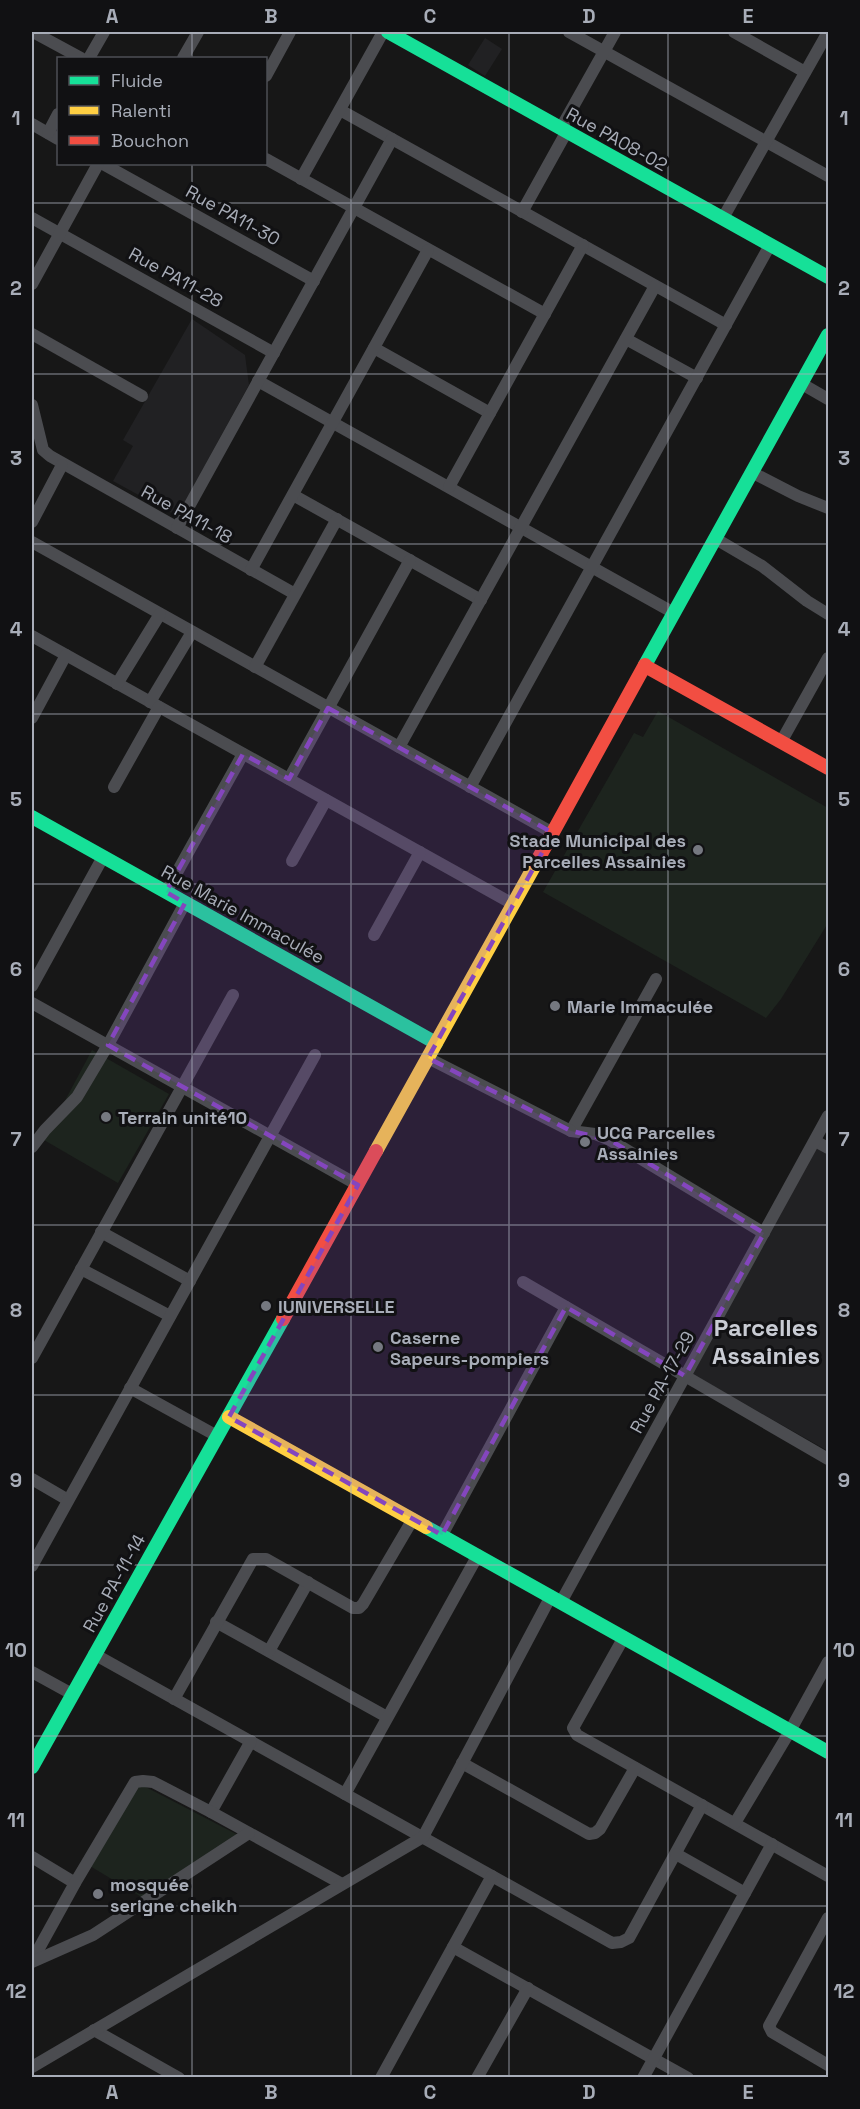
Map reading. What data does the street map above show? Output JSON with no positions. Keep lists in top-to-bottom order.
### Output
{
  "streets": {
    "street": [
      "Rue PA08-02",
      "Rue PA11-30",
      "Rue PA11-28",
      "Rue PA11-18",
      "Rue Marie Immaculée",
      "Rue PA-17-29",
      "Rue PA-11-14"
    ]
  },
  "crossings": [
    ["Rue Marie Immaculée", "Rue PA-11-14"]
  ],
  "districts": ["Parcelles Assainies"],
  "places": [
    "Stade Municipal des Parcelles Assainies",
    "Marie Immaculée",
    "Terrain unité10",
    "UCG Parcelles Assainies",
    "IUNIVERSELLE",
    "Caserne Sapeurs-pompiers",
    "mosquée serigne cheikh"
  ],
  "legend": ["Fluide", "Ralenti", "Bouchon"],
  "grid": {
    "columns": [
      "A",
      "B",
      "C",
      "D",
      "E"
    ],
    "rows": [
      "1",
      "2",
      "3",
      "4",
      "5",
      "6",
      "7",
      "8",
      "9",
      "10",
      "11",
      "12"
    ]
  }
}
